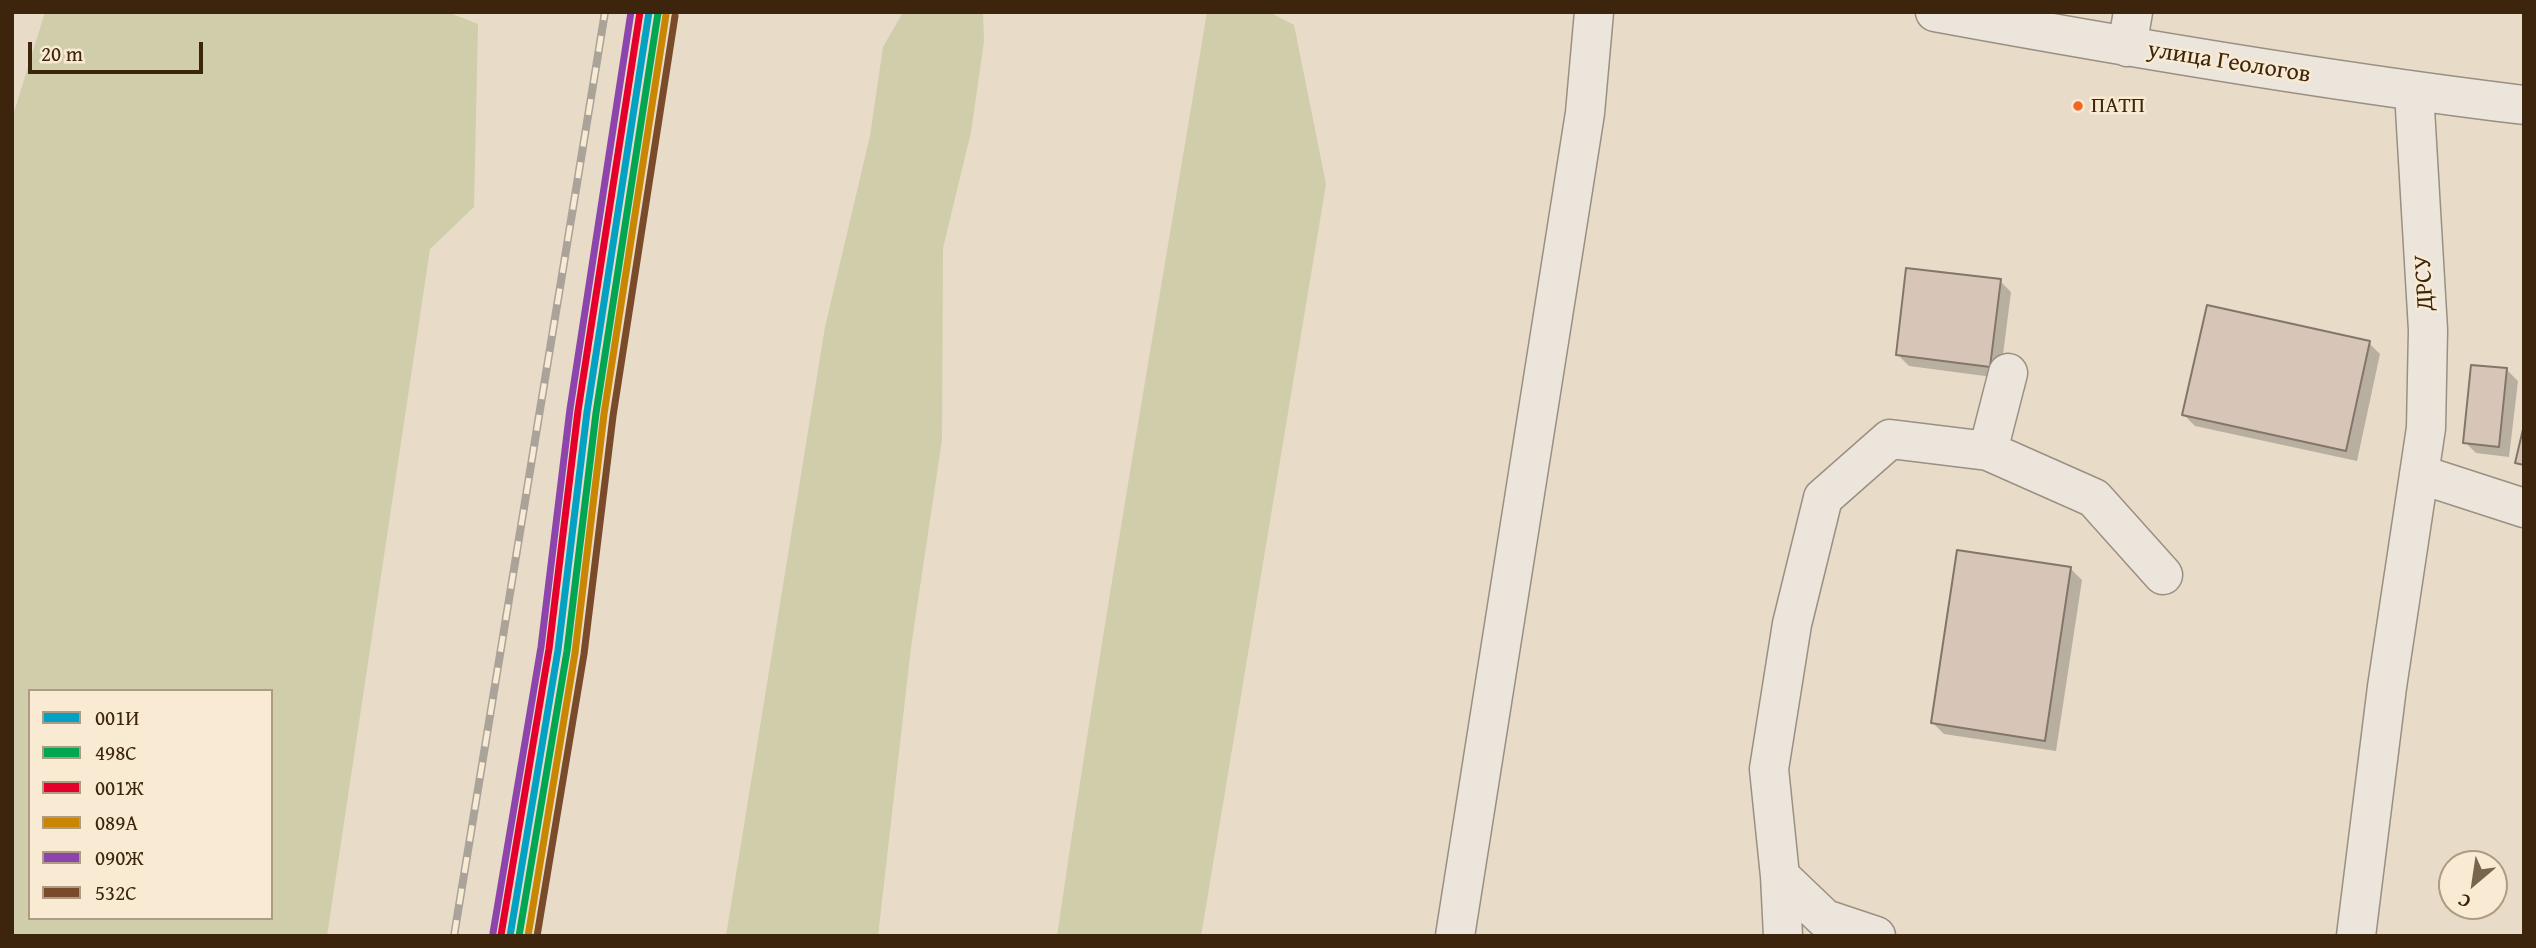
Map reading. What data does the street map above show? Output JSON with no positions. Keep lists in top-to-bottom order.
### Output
{
  "streets": {
    "street": ["улица Геологов", "ДРСУ"]
  },
  "crossings": [
    ["улица Геологов", "ДРСУ"]
  ],
  "places": ["ПАТП"],
  "lines": [
    "transit line 001И",
    "transit line 001Ж",
    "transit line 090Ж",
    "transit line 498С",
    "transit line 089А",
    "transit line 532С"
  ],
  "legend": [
    "001И",
    "498С",
    "001Ж",
    "089А",
    "090Ж",
    "532С"
  ],
  "scale_bar": "20 m",
  "north": "bottom left"
}
